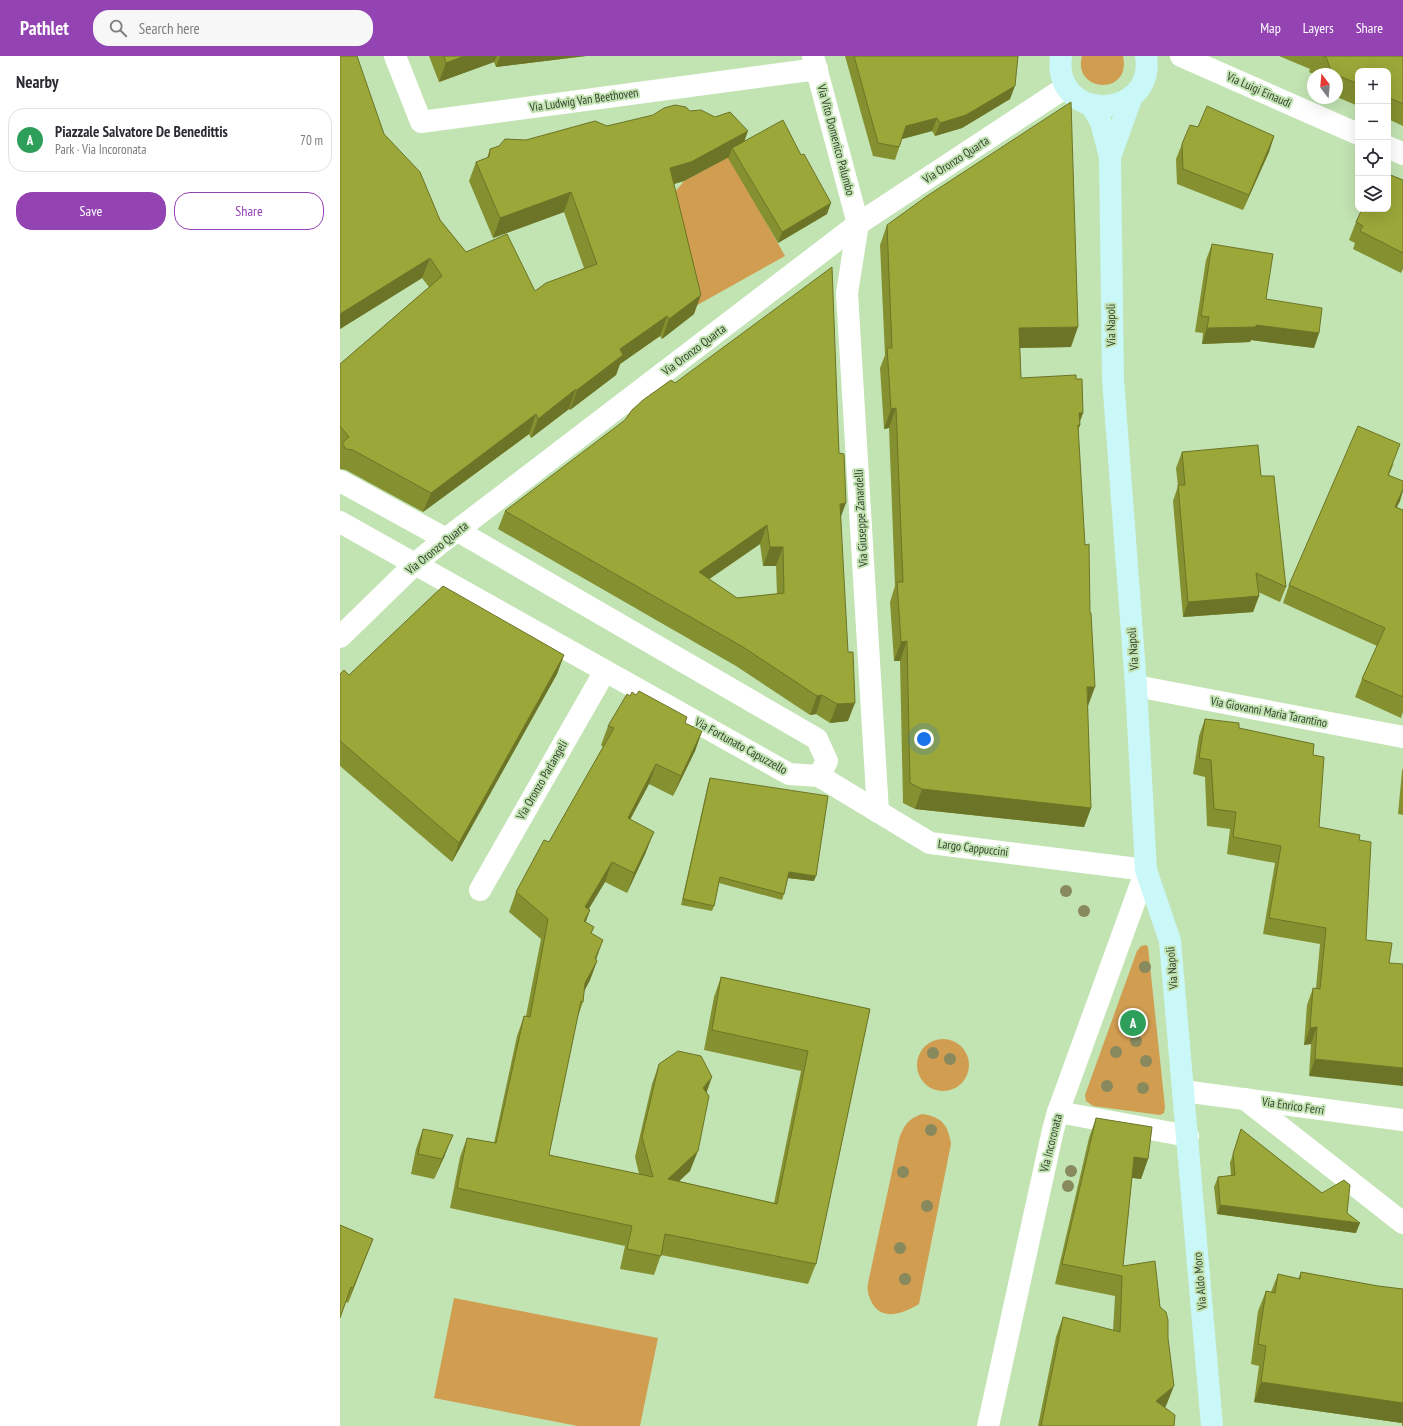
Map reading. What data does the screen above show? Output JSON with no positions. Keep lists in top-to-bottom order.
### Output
{
  "streets": {
    "main road": ["Via Napoli", "Via Aldo Moro"],
    "street": [
      "Via Luigi Einaudi",
      "Via Ludwig Van Beethoven",
      "Via Vito Domenico Palumbo",
      "Via Oronzo Quarta",
      "Via Giuseppe Zanardelli",
      "Via Giovanni Maria Tarantino",
      "Via Fortunato Capuzzello",
      "Via Oronzo Parlangeli",
      "Largo Cappuccini",
      "Via Enrico Ferri",
      "Via Incoronata"
    ]
  },
  "crossings": [
    ["Via Ludwig Van Beethoven", "Via Vito Domenico Palumbo"],
    ["Via Vito Domenico Palumbo", "Via Oronzo Quarta"],
    ["Via Vito Domenico Palumbo", "Via Giuseppe Zanardelli"],
    ["Via Oronzo Quarta", "Via Giuseppe Zanardelli"],
    ["Via Oronzo Quarta", "Via Fortunato Capuzzello"],
    ["Via Napoli", "Via Giovanni Maria Tarantino"],
    ["Via Napoli", "Largo Cappuccini"],
    ["Via Napoli", "Via Enrico Ferri"],
    ["Via Napoli", "Via Incoronata"],
    ["Via Napoli", "Via Aldo Moro"],
    ["Via Giuseppe Zanardelli", "Largo Cappuccini"],
    ["Via Fortunato Capuzzello", "Via Oronzo Parlangeli"],
    ["Via Fortunato Capuzzello", "Largo Cappuccini"],
    ["Largo Cappuccini", "Via Incoronata"]
  ],
  "north": "top",
  "page": {
    "header": "Pathlet",
    "search": "Search here",
    "nav": ["Map", "Layers", "Share"],
    "heading": "Nearby",
    "map_buttons": ["+", "−"],
    "list": [
      {
        "mark": "A",
        "name": "Piazzale Salvatore De Benedittis",
        "note": "Park · Via Incoronata",
        "value": "70 m"
      }
    ],
    "buttons": ["Save", "Share"],
    "pins": "A"
  }
}
